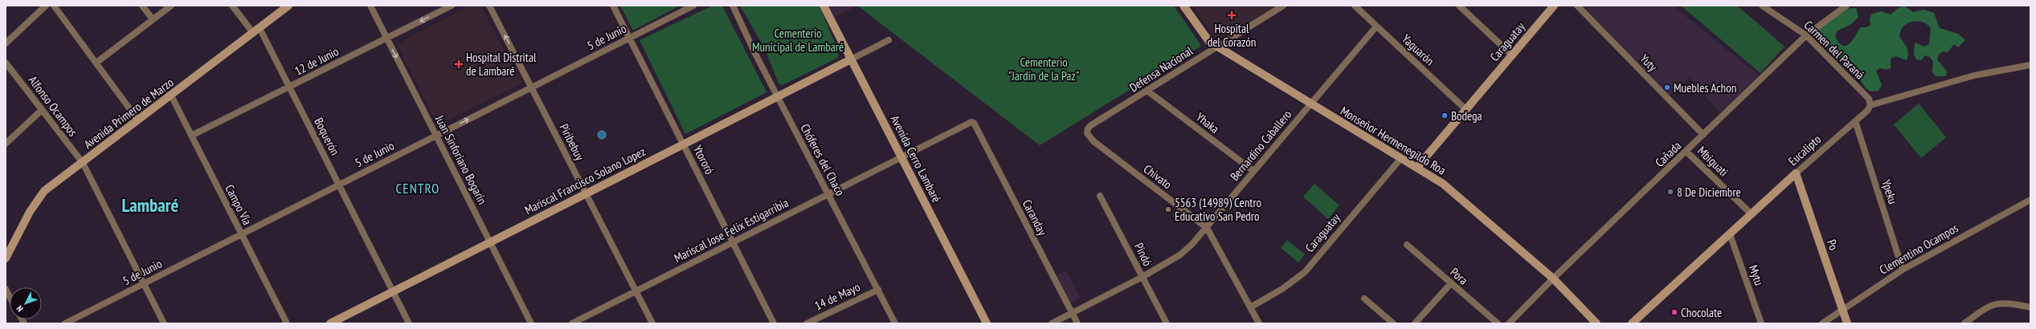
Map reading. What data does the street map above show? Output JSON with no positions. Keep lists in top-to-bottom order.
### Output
{
  "streets": {
    "street": [
      "5 de Junio",
      "Caraguatay",
      "Yaguarón",
      "Carmen del Paraná",
      "12 de Junio",
      "Yuty",
      "Defensa Nacional",
      "Alfonso Ocampos",
      "Avenida Primero de Marzo",
      "Yhaka",
      "Boquerón",
      "Monseñor Hermenegildo Roa",
      "Piribebuy",
      "Bernardino Caballero",
      "Eucalipto",
      "Cañada",
      "Avenida Cerro Lambaré",
      "Juan Sinforiano Bogarín",
      "Ytororó",
      "Chóferes del Chaco",
      "Mbiguati",
      "Chivato",
      "Mariscal Francisco Solano Lopez",
      "Ypeku",
      "Campo Vía",
      "Caranday",
      "Mariscal Jose Felix Estigarribia",
      "Po",
      "Clementino Ocampos",
      "Pindó",
      "Mytu",
      "Pora",
      "14 de Mayo"
    ]
  },
  "crossings": [
    ["5 de Junio", "Alfonso Ocampos"],
    ["5 de Junio", "Boquerón"],
    ["5 de Junio", "Piribebuy"],
    ["5 de Junio", "Juan Sinforiano Bogarín"],
    ["5 de Junio", "Ytororó"],
    ["5 de Junio", "Campo Vía"],
    ["Caraguatay", "Yaguarón"],
    ["Caraguatay", "Monseñor Hermenegildo Roa"],
    ["Caraguatay", "Chivato"],
    ["Yaguarón", "Bernardino Caballero"],
    ["Carmen del Paraná", "Eucalipto"],
    ["Carmen del Paraná", "Cañada"],
    ["12 de Junio", "Boquerón"],
    ["12 de Junio", "Juan Sinforiano Bogarín"],
    ["12 de Junio", "Campo Vía"],
    ["Yuty", "Cañada"],
    ["Defensa Nacional", "Yhaka"],
    ["Defensa Nacional", "Monseñor Hermenegildo Roa"],
    ["Defensa Nacional", "Chivato"],
    ["Alfonso Ocampos", "Avenida Primero de Marzo"],
    ["Avenida Primero de Marzo", "Boquerón"],
    ["Avenida Primero de Marzo", "Campo Vía"],
    ["Yhaka", "Bernardino Caballero"],
    ["Boquerón", "Mariscal Francisco Solano Lopez"],
    ["Monseñor Hermenegildo Roa", "Bernardino Caballero"],
    ["Monseñor Hermenegildo Roa", "Cañada"],
    ["Piribebuy", "Mariscal Francisco Solano Lopez"],
    ["Piribebuy", "Mariscal Jose Felix Estigarribia"],
    ["Bernardino Caballero", "Chivato"],
    ["Bernardino Caballero", "Caranday"],
    ["Bernardino Caballero", "Pindó"],
    ["Eucalipto", "Mbiguati"],
    ["Eucalipto", "Ypeku"],
    ["Eucalipto", "Po"],
    ["Eucalipto", "Mytu"],
    ["Cañada", "Mbiguati"],
    ["Avenida Cerro Lambaré", "Mariscal Francisco Solano Lopez"],
    ["Avenida Cerro Lambaré", "Mariscal Jose Felix Estigarribia"],
    ["Juan Sinforiano Bogarín", "Mariscal Francisco Solano Lopez"],
    ["Ytororó", "Mariscal Francisco Solano Lopez"],
    ["Ytororó", "Mariscal Jose Felix Estigarribia"],
    ["Chóferes del Chaco", "Mariscal Francisco Solano Lopez"],
    ["Chóferes del Chaco", "Mariscal Jose Felix Estigarribia"],
    ["Chóferes del Chaco", "14 de Mayo"],
    ["Ypeku", "Clementino Ocampos"],
    ["Caranday", "Mariscal Jose Felix Estigarribia"],
    ["Po", "Clementino Ocampos"]
  ],
  "districts": ["CENTRO", "Lambaré"],
  "parks": ["Cementerio Municipal de Lambaré", "Cementerio \"Jardín de la Paz\""],
  "places": {
    "health": ["Hospital del Corazón", "Hospital Distrital de Lambaré"],
    "other": [
      "Muebles Achon",
      "Bodega",
      "8 De Diciembre",
      "5563 (14989) Centro Educativo San Pedro",
      "Chocolate"
    ]
  },
  "north": "bottom left"
}
